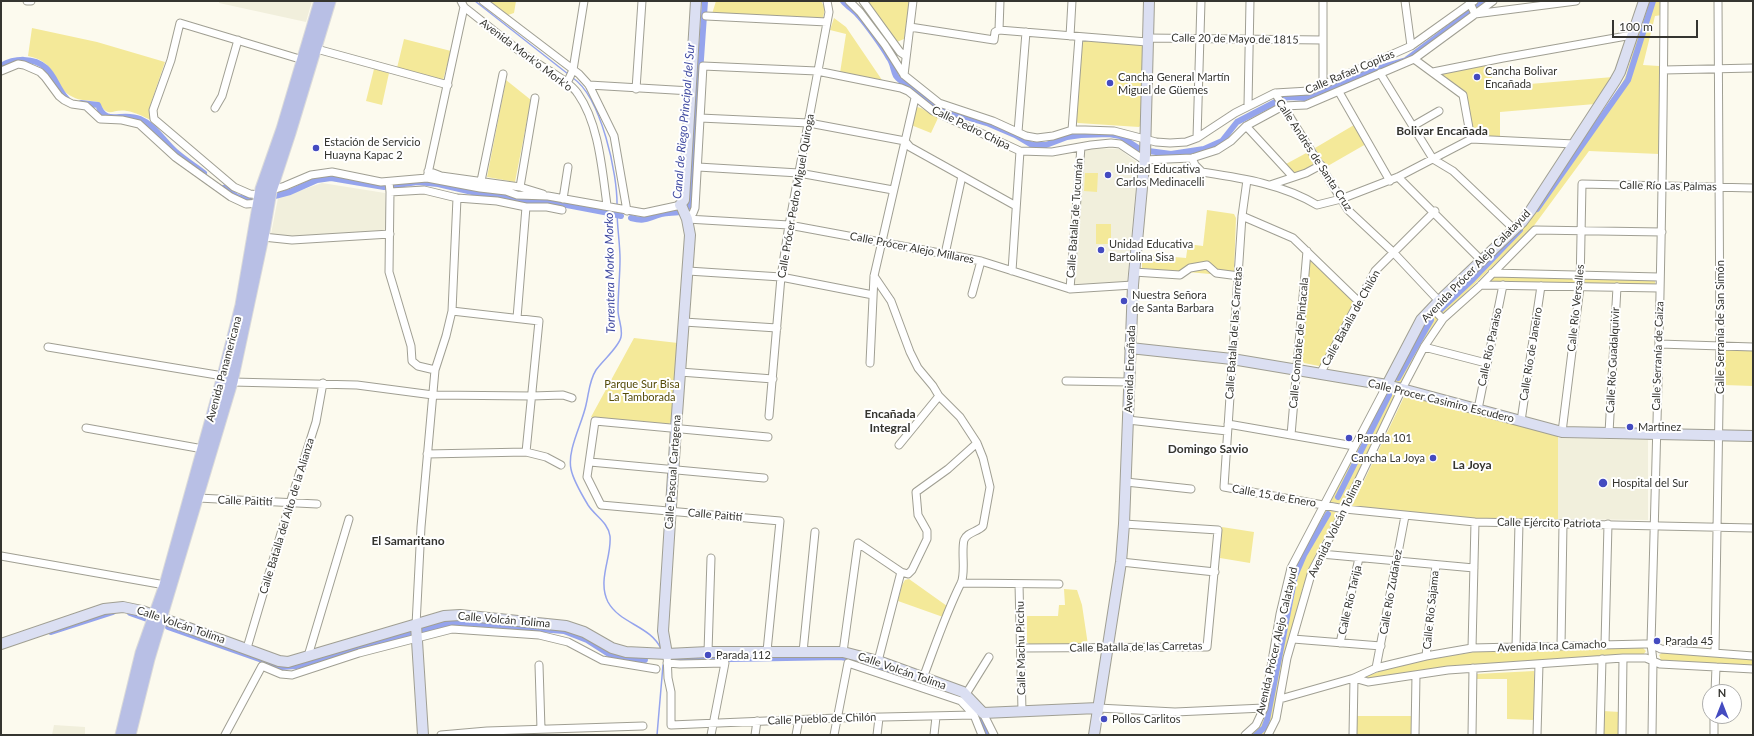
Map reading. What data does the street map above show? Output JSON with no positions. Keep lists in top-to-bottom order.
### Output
{
  "streets": {
    "main road": ["Avenida Panamericana"],
    "street": [
      "Calle 20 de Mayo de 1815",
      "Avenida Mork'o Mork'o",
      "Calle Rafael Copitas",
      "Calle Pedro Chipa",
      "Calle Andrés de Santa Cruz",
      "Calle Río Las Palmas",
      "Calle Prócer Pedro Miguel Quiroga",
      "Calle Batalla de Tucumán",
      "Calle Prócer Alejo Millares",
      "Avenida Prócer Alejo Calatayud",
      "Calle Río Versalles",
      "Calle Batalla de Chilón",
      "Calle Serranía de San Simón",
      "Calle Batalla de las Carretas",
      "Calle Combate de Pintacala",
      "Calle Río Paraiso",
      "Calle Río de Janeiro",
      "Calle Serranía de Caiza",
      "Calle Río Guadalquivir",
      "Avenida Encañada",
      "Calle Procer Casimiro Escudero",
      "Calle Pascual Cartagena",
      "Calle 15 de Enero",
      "Calle Paitití",
      "Calle Batalla del Alto de la Alianza",
      "Calle Ejército Patriota",
      "Avenida Volcán Tolima",
      "Calle Río Zudañez",
      "Calle Río Tarija",
      "Calle Río Sajama",
      "Calle Volcán Tolima",
      "Avenida Inca Camacho",
      "Calle Machu Picchu",
      "Calle Pueblo de Chilón"
    ]
  },
  "crossings": [
    ["Calle 20 de Mayo de 1815", "Avenida Encañada"],
    ["Avenida Mork'o Mork'o", "Calle Prócer Alejo Millares"],
    ["Calle Rafael Copitas", "Calle Andrés de Santa Cruz"],
    ["Calle Rafael Copitas", "Avenida Encañada"],
    ["Calle Pedro Chipa", "Calle Prócer Pedro Miguel Quiroga"],
    ["Calle Pedro Chipa", "Calle Batalla de Tucumán"],
    ["Calle Pedro Chipa", "Avenida Encañada"],
    ["Calle Andrés de Santa Cruz", "Avenida Prócer Alejo Calatayud"],
    ["Calle Andrés de Santa Cruz", "Calle Batalla de Chilón"],
    ["Calle Andrés de Santa Cruz", "Avenida Volcán Tolima"],
    ["Calle Río Las Palmas", "Calle Río Versalles"],
    ["Calle Río Las Palmas", "Calle Serranía de San Simón"],
    ["Calle Río Las Palmas", "Calle Serranía de Caiza"],
    ["Calle Prócer Pedro Miguel Quiroga", "Calle Prócer Alejo Millares"],
    ["Calle Batalla de Tucumán", "Calle Prócer Alejo Millares"],
    ["Calle Prócer Alejo Millares", "Avenida Encañada"],
    ["Calle Prócer Alejo Millares", "Calle Pascual Cartagena"],
    ["Avenida Prócer Alejo Calatayud", "Calle Procer Casimiro Escudero"],
    ["Avenida Prócer Alejo Calatayud", "Calle 15 de Enero"],
    ["Avenida Prócer Alejo Calatayud", "Calle Pueblo de Chilón"],
    ["Calle Río Versalles", "Calle Procer Casimiro Escudero"],
    ["Calle Río Versalles", "Avenida Volcán Tolima"],
    ["Calle Batalla de Chilón", "Calle Procer Casimiro Escudero"],
    ["Calle Serranía de San Simón", "Calle Procer Casimiro Escudero"],
    ["Calle Serranía de San Simón", "Calle Ejército Patriota"],
    ["Calle Serranía de San Simón", "Avenida Inca Camacho"],
    ["Calle Batalla de las Carretas", "Avenida Encañada"],
    ["Calle Batalla de las Carretas", "Calle Procer Casimiro Escudero"],
    ["Calle Batalla de las Carretas", "Calle 15 de Enero"],
    ["Calle Batalla de las Carretas", "Calle Machu Picchu"],
    ["Calle Combate de Pintacala", "Calle Procer Casimiro Escudero"],
    ["Calle Río Paraiso", "Calle Procer Casimiro Escudero"],
    ["Calle Río de Janeiro", "Calle Procer Casimiro Escudero"],
    ["Calle Serranía de Caiza", "Calle Procer Casimiro Escudero"],
    ["Calle Serranía de Caiza", "Calle Ejército Patriota"],
    ["Calle Serranía de Caiza", "Avenida Inca Camacho"],
    ["Calle Río Guadalquivir", "Calle Procer Casimiro Escudero"],
    ["Avenida Panamericana", "Calle Paitití"],
    ["Avenida Panamericana", "Calle Volcán Tolima"],
    ["Avenida Encañada", "Calle Procer Casimiro Escudero"],
    ["Avenida Encañada", "Calle Pueblo de Chilón"],
    ["Calle Procer Casimiro Escudero", "Avenida Volcán Tolima"],
    ["Calle Pascual Cartagena", "Calle Paitití"],
    ["Calle Pascual Cartagena", "Calle Volcán Tolima"],
    ["Calle Pascual Cartagena", "Calle Pueblo de Chilón"],
    ["Calle 15 de Enero", "Calle Ejército Patriota"],
    ["Calle 15 de Enero", "Avenida Volcán Tolima"],
    ["Calle Paitití", "Calle Batalla del Alto de la Alianza"],
    ["Calle Paitití", "Calle Volcán Tolima"],
    ["Calle Batalla del Alto de la Alianza", "Calle Volcán Tolima"],
    ["Calle Ejército Patriota", "Avenida Volcán Tolima"],
    ["Calle Ejército Patriota", "Calle Río Zudañez"],
    ["Avenida Volcán Tolima", "Avenida Inca Camacho"],
    ["Calle Río Zudañez", "Avenida Inca Camacho"],
    ["Calle Río Sajama", "Avenida Inca Camacho"],
    ["Calle Volcán Tolima", "Calle Pueblo de Chilón"],
    ["Calle Machu Picchu", "Calle Pueblo de Chilón"]
  ],
  "districts": [
    "Bolivar Encañada",
    "Encañada Integral",
    "Domingo Savio",
    "La Joya",
    "El Samaritano"
  ],
  "water": ["Canal de Riego Principal del Sur", "Torrentera Morko Morko"],
  "parks": ["Parque Sur Bisa La Tamborada"],
  "places": [
    "Cancha Bolivar Encañada",
    "Cancha General Martín Miguel de Güemes",
    "Estación de Servicio Huayna Kapac 2",
    "Unidad Educativa Carlos Medinacelli",
    "Unidad Educativa Bartolina Sisa",
    "Nuestra Señora de Santa Barbara",
    "Martinez",
    "Parada 101",
    "Cancha La Joya",
    "Hospital del Sur",
    "Parada 45",
    "Parada 112",
    "Pollos Carlitos"
  ],
  "scale_bar": "100 m",
  "north": "top"
}
